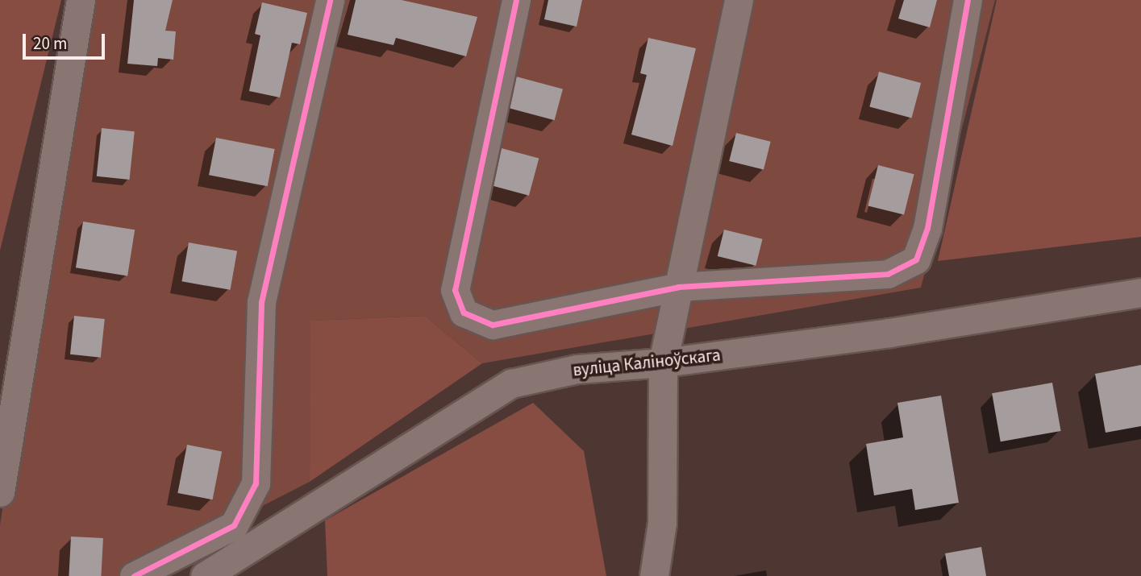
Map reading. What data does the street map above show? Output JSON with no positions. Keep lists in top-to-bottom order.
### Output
{
  "streets": {
    "street": ["вуліца Каліноўскага"]
  },
  "scale_bar": "20 m"
}
